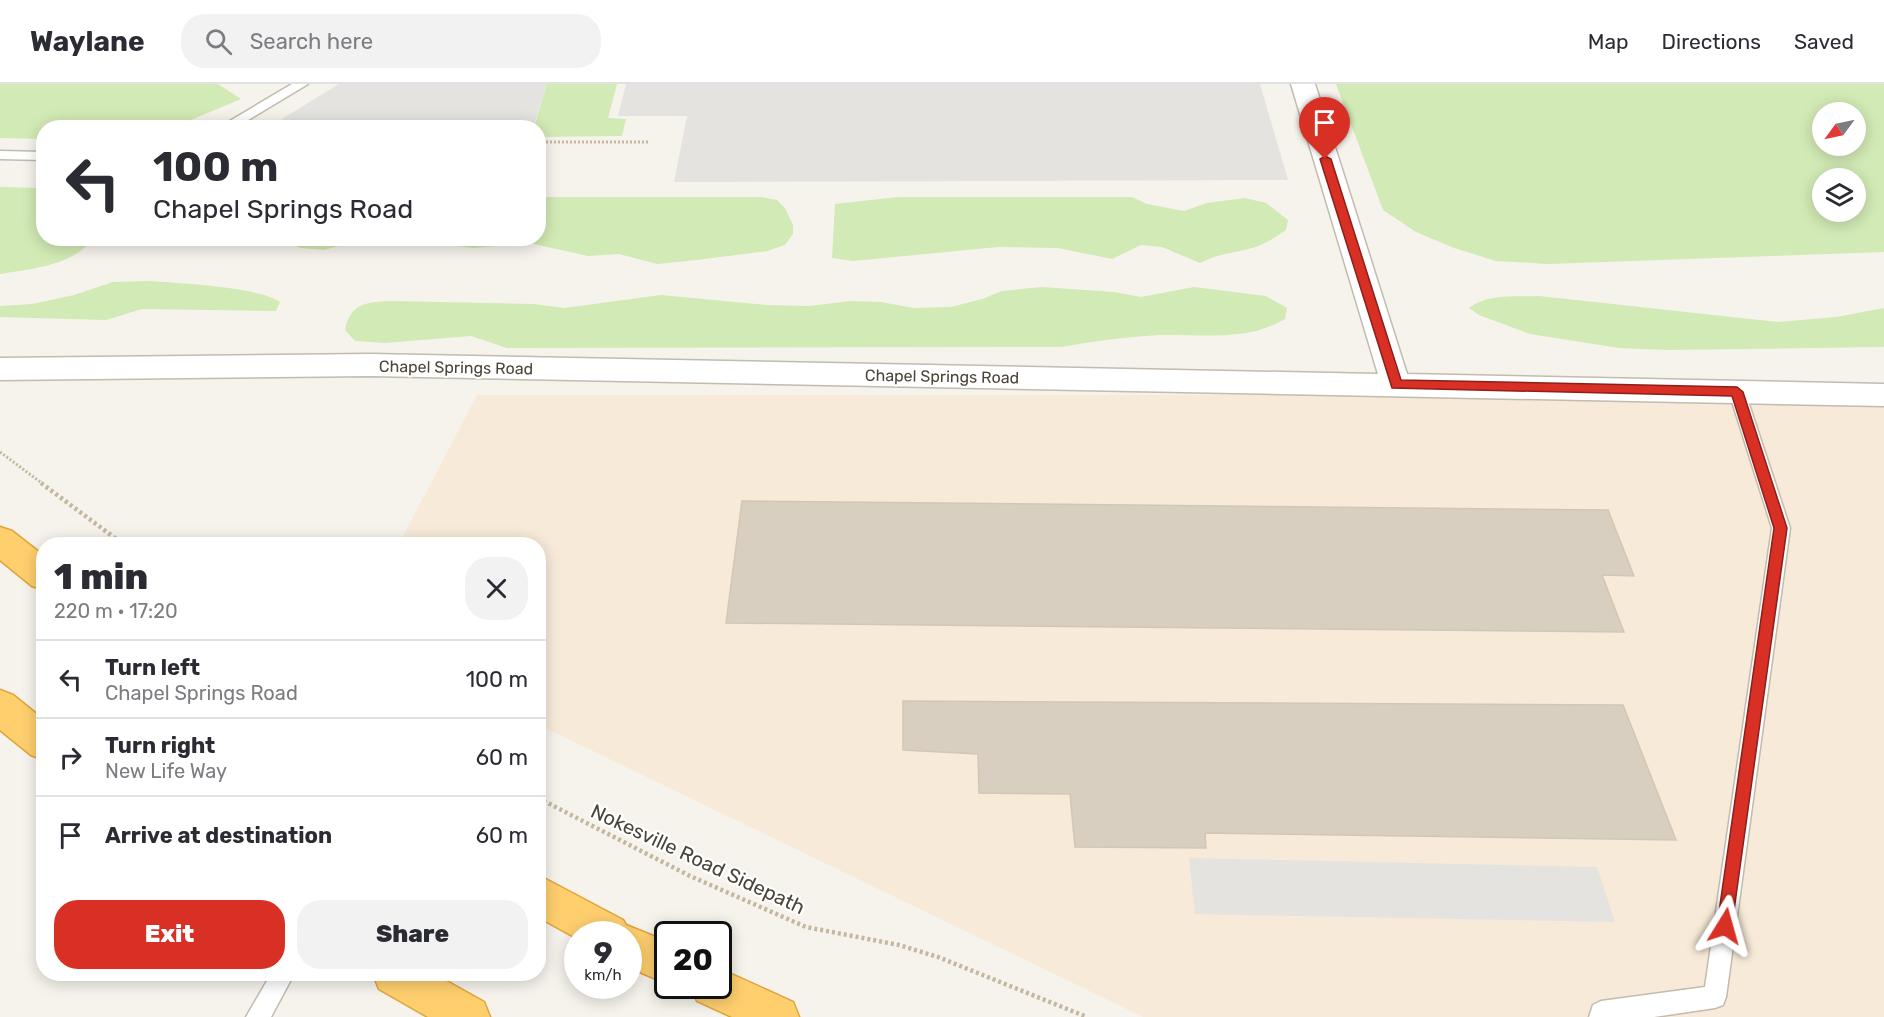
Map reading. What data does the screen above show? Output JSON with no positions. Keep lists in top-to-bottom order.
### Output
{
  "streets": {
    "street": ["Chapel Springs Road"],
    "path": ["Nokesville Road Sidepath"]
  },
  "north": "bottom left",
  "page": {
    "header": "Waylane",
    "search": "Search here",
    "nav": ["Map", "Directions", "Saved"],
    "turn": ["100 m", "Chapel Springs Road"],
    "heading": ["1 min", "220 m · 17:20"],
    "list": [
      {
        "name": "Turn left",
        "note": "Chapel Springs Road",
        "value": "100 m"
      },
      {
        "name": "Turn right",
        "note": "New Life Way",
        "value": "60 m"
      },
      {
        "name": "Arrive at destination",
        "value": "60 m"
      }
    ],
    "buttons": ["Exit", "Share"],
    "speed": "9 km/h",
    "limit": "20"
  }
}
